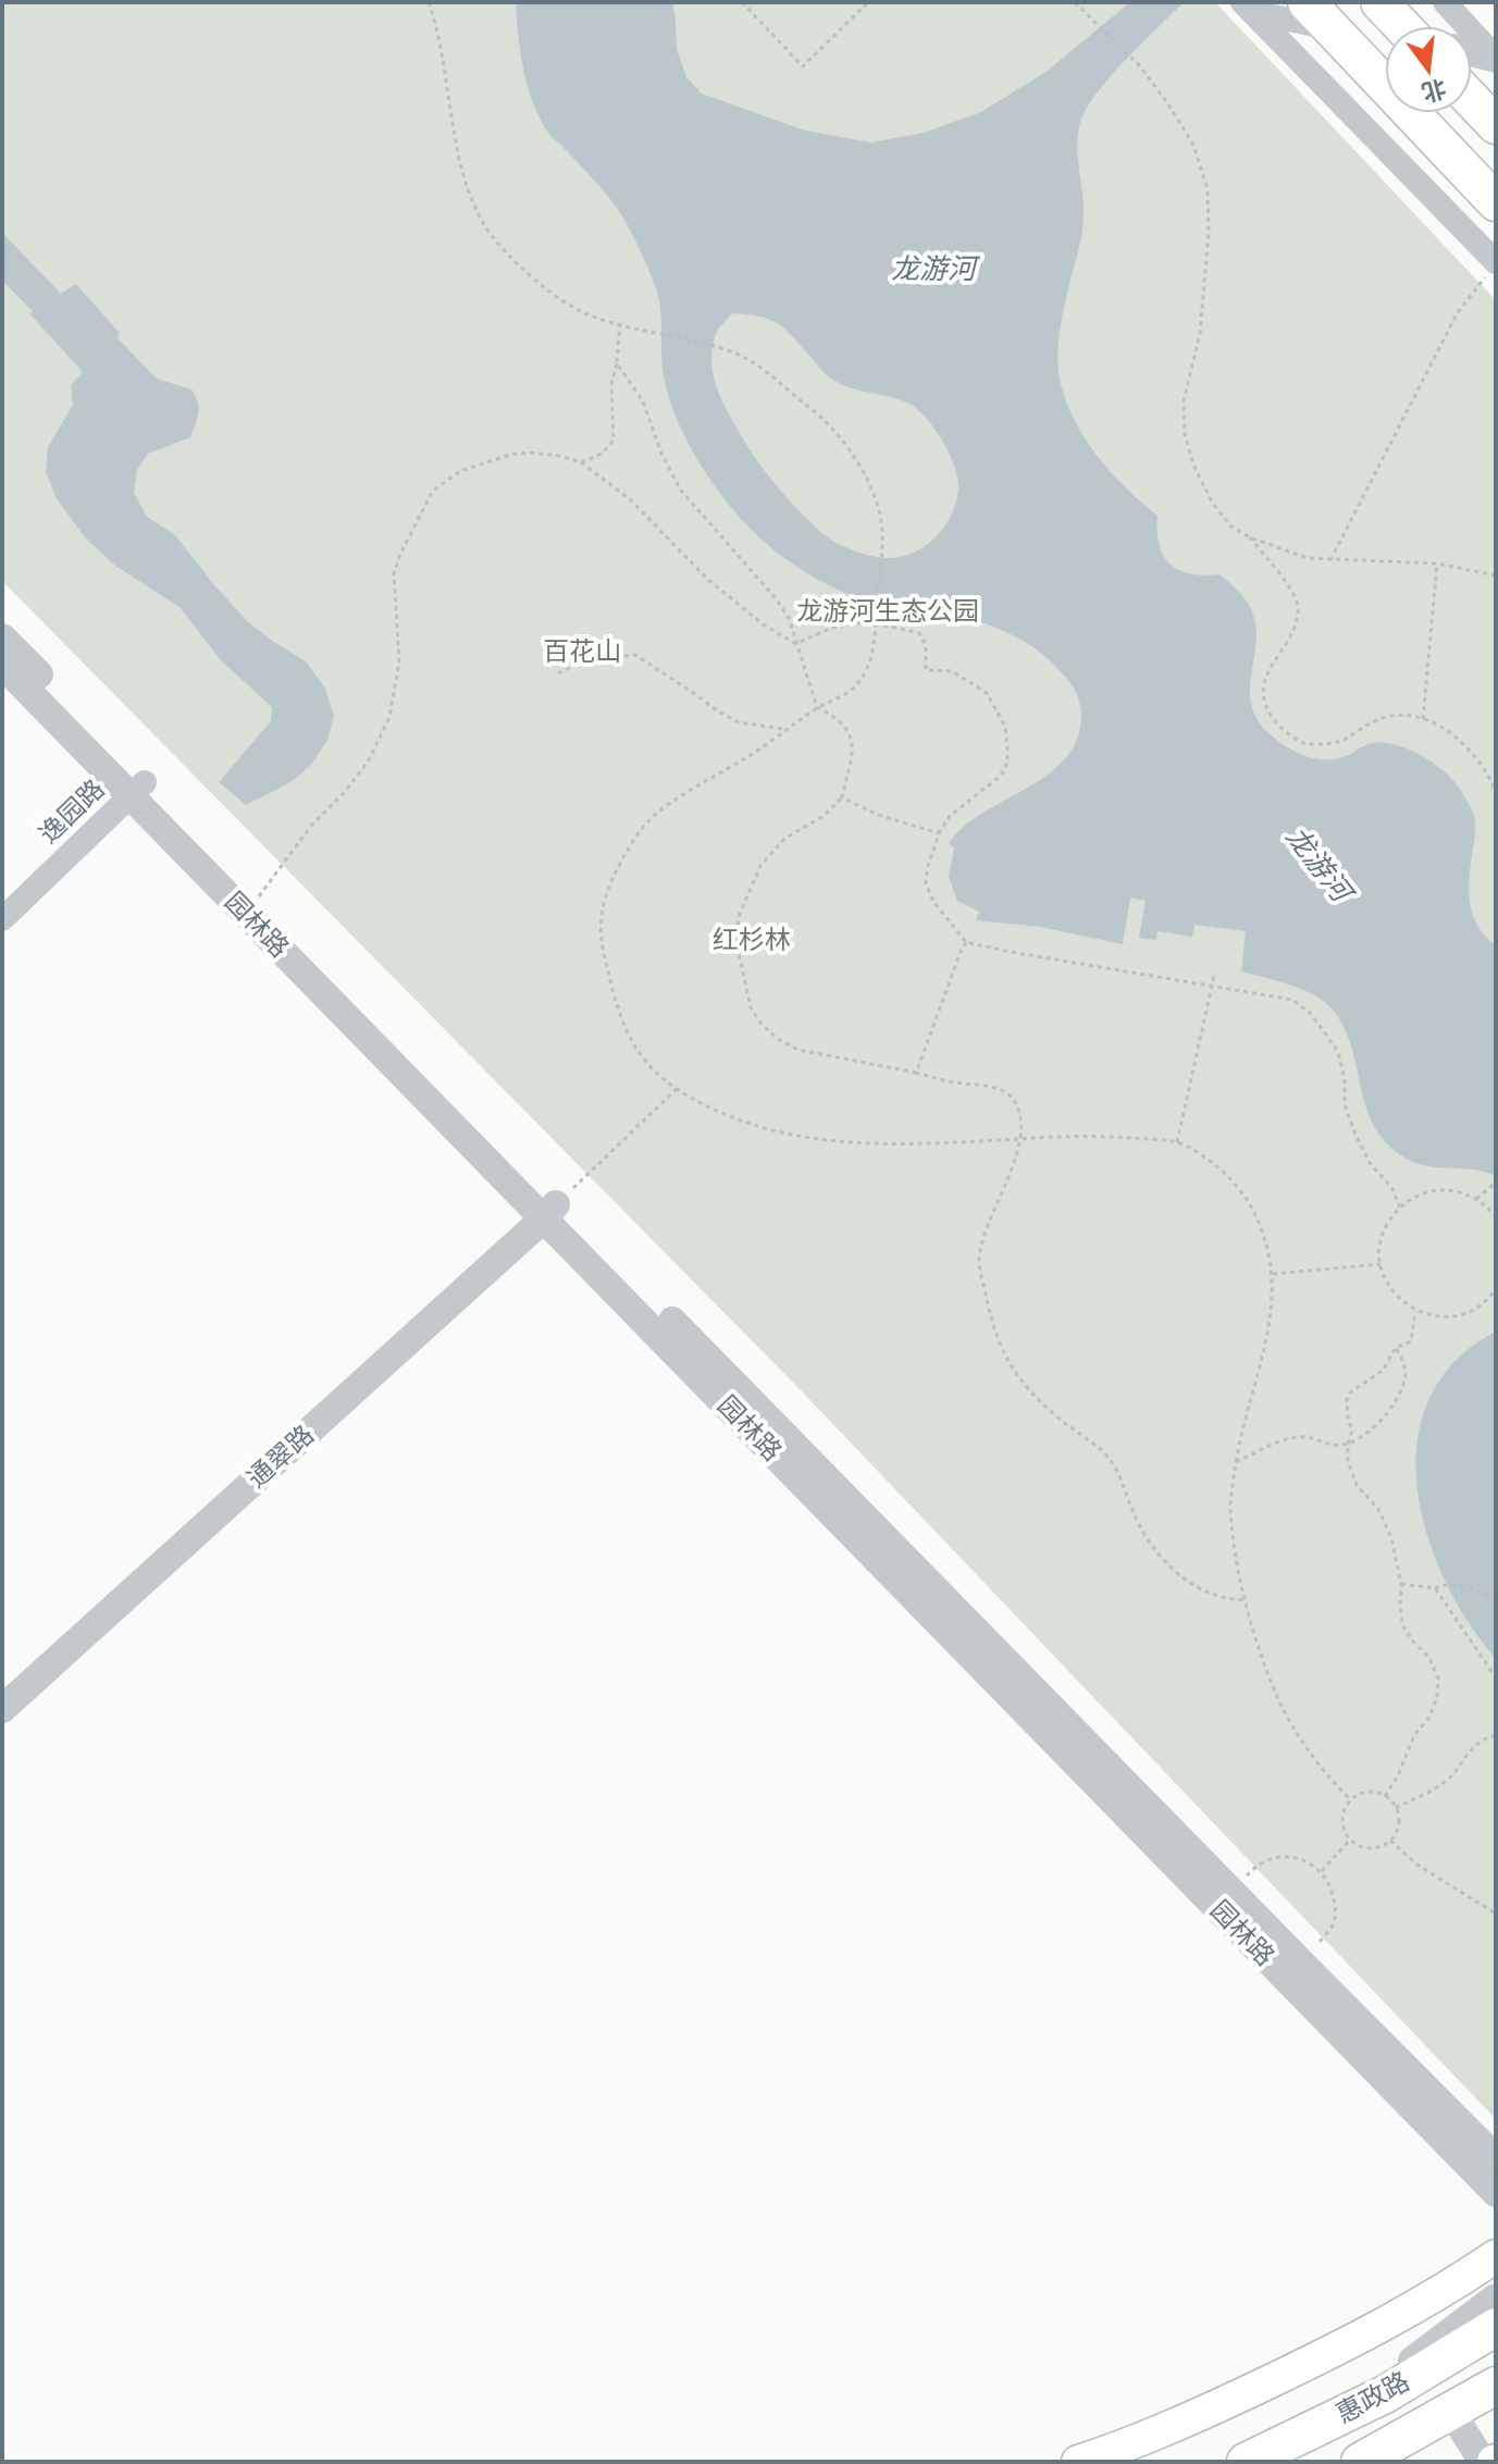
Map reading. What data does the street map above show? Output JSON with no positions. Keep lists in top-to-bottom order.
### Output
{
  "streets": {
    "main road": ["惠政路"],
    "street": ["逸园路", "园林路", "通翠路"]
  },
  "crossings": [
    ["逸园路", "园林路"],
    ["园林路", "通翠路"]
  ],
  "water": ["龙游河"],
  "parks": ["龙游河生态公园", "百花山", "红杉林"],
  "north": "bottom"
}
